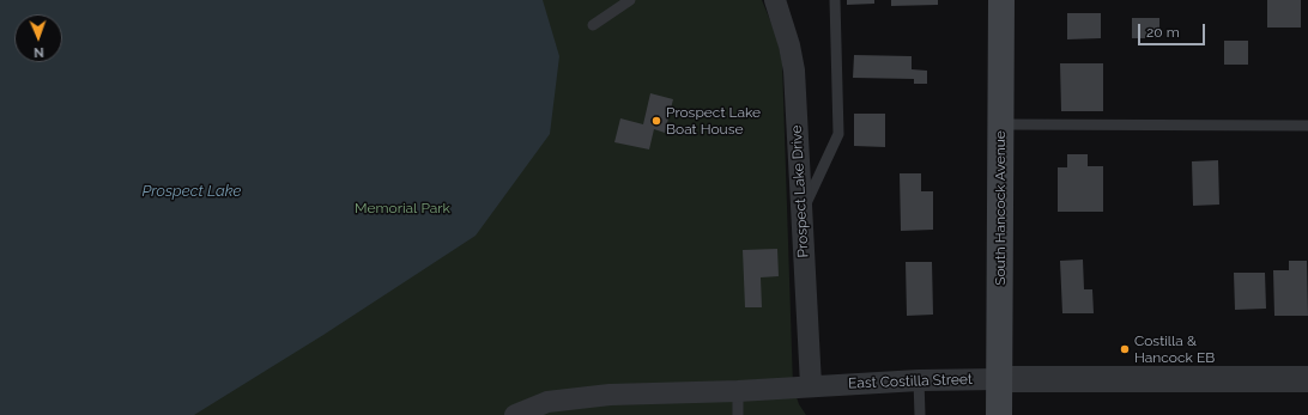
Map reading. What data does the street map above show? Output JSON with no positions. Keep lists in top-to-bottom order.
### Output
{
  "streets": {
    "main road": ["South Hancock Avenue"],
    "street": ["Prospect Lake Drive", "East Costilla Street"]
  },
  "crossings": [
    ["Prospect Lake Drive", "East Costilla Street"],
    ["South Hancock Avenue", "East Costilla Street"]
  ],
  "water": ["Prospect Lake"],
  "parks": ["Memorial Park"],
  "places": ["Prospect Lake Boat House", "Costilla & Hancock EB"],
  "scale_bar": "20 m",
  "north": "bottom"
}
